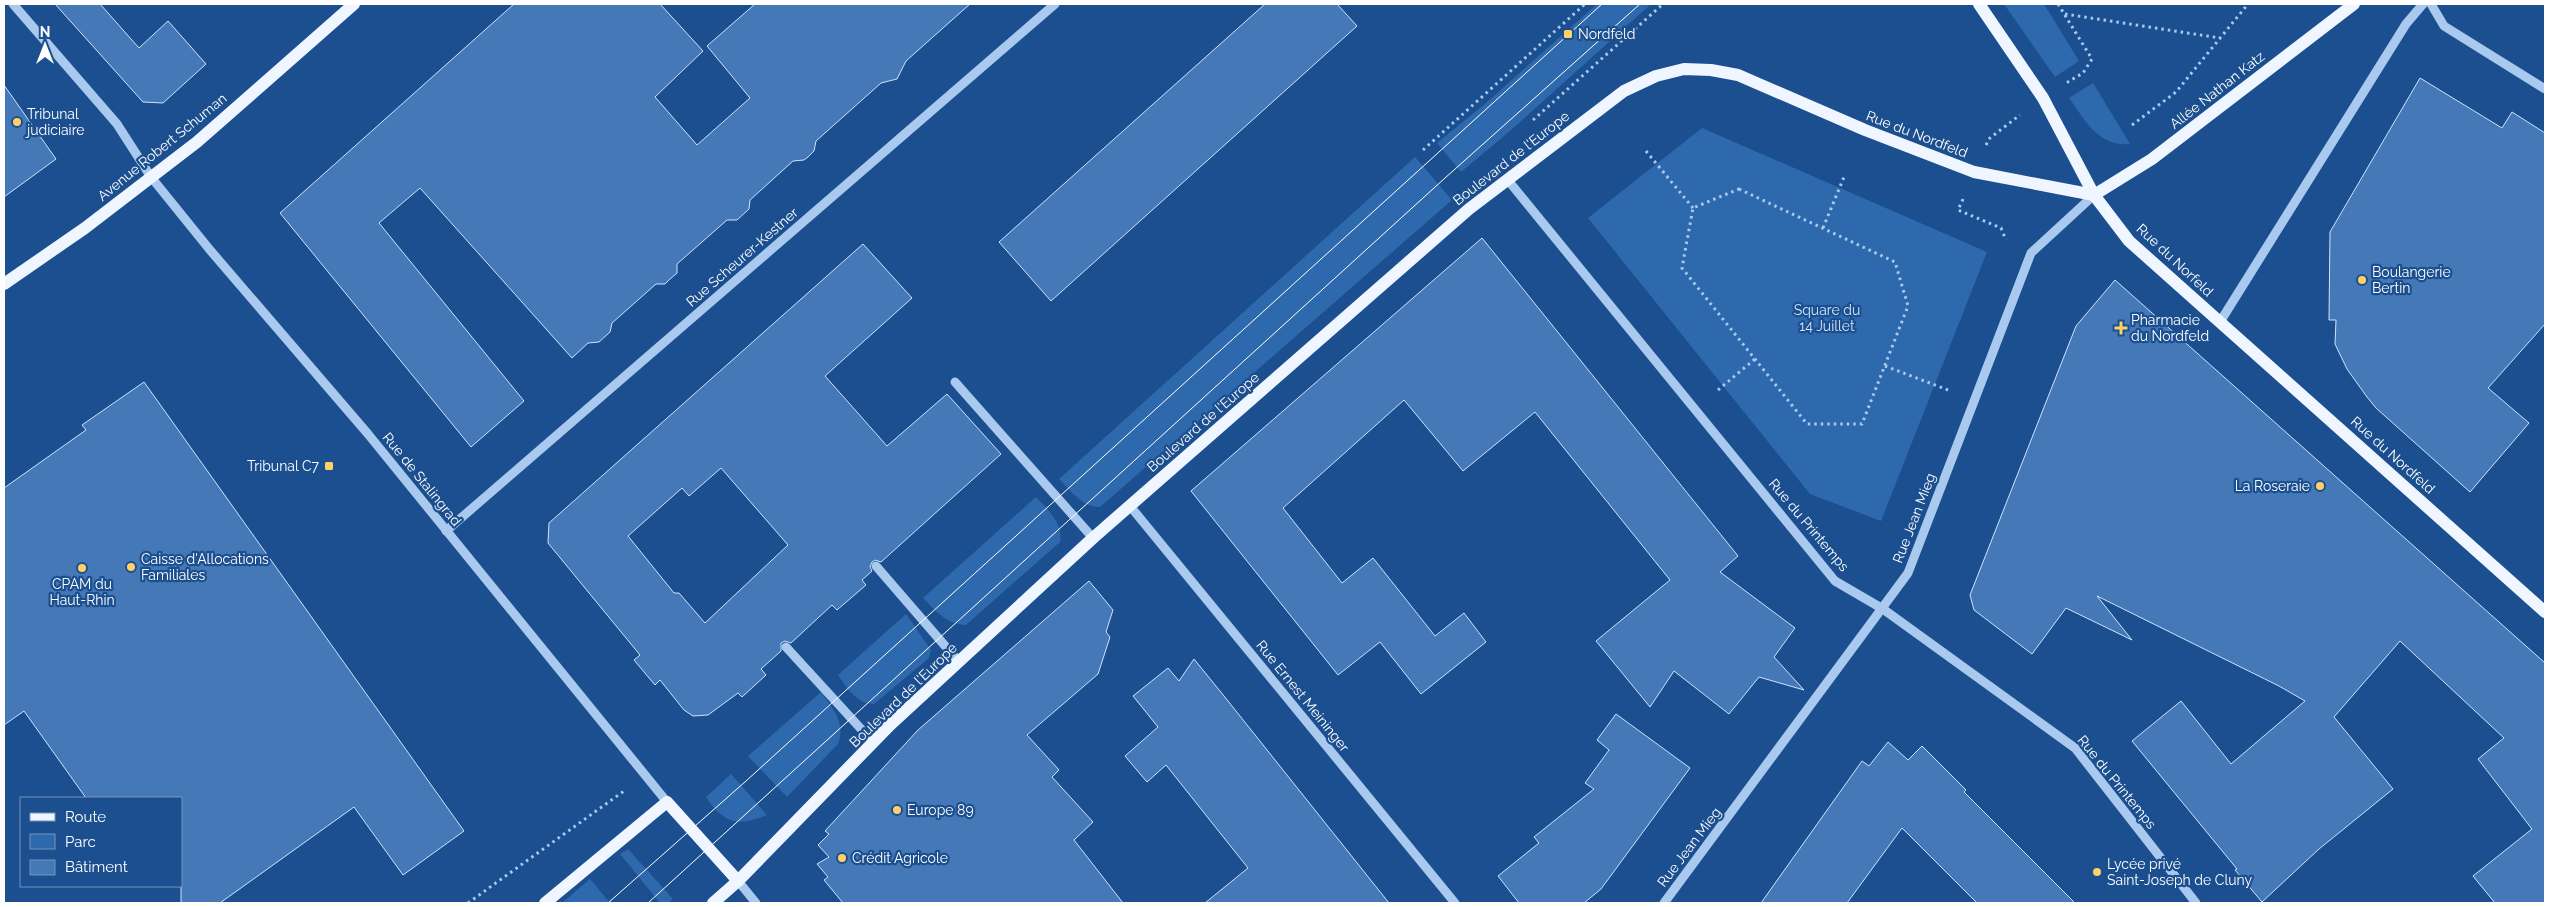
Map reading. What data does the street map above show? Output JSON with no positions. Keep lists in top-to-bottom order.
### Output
{
  "streets": {
    "main road": [
      "Allée Nathan Katz",
      "Rue du Nordfeld",
      "Avenue Robert Schuman",
      "Boulevard de l'Europe",
      "Rue du Norfeld"
    ],
    "street": [
      "Rue Scheurer-Kestner",
      "Rue de Stalingrad",
      "Rue Jean Mieg",
      "Rue du Printemps",
      "Rue Ernest Meininger"
    ]
  },
  "crossings": [
    ["Allée Nathan Katz", "Rue du Nordfeld"],
    ["Allée Nathan Katz", "Rue du Norfeld"],
    ["Allée Nathan Katz", "Rue Jean Mieg"],
    ["Rue du Nordfeld", "Boulevard de l'Europe"],
    ["Rue du Nordfeld", "Rue du Norfeld"],
    ["Rue du Nordfeld", "Rue Jean Mieg"],
    ["Avenue Robert Schuman", "Rue de Stalingrad"],
    ["Boulevard de l'Europe", "Rue du Printemps"],
    ["Boulevard de l'Europe", "Rue Ernest Meininger"],
    ["Rue Scheurer-Kestner", "Rue de Stalingrad"],
    ["Rue du Norfeld", "Rue Jean Mieg"],
    ["Rue Jean Mieg", "Rue du Printemps"]
  ],
  "parks": ["Square du 14 Juillet"],
  "places": {
    "transit": ["Nordfeld", "Tribunal C7"],
    "other": [
      "Tribunal judiciaire",
      "Boulangerie Bertin",
      "La Roseraie",
      "Caisse d'Allocations Familiales",
      "CPAM du Haut-Rhin",
      "Europe 89",
      "Crédit Agricole",
      "Lycée privé Saint-Joseph de Cluny"
    ],
    "health": ["Pharmacie du Nordfeld"]
  },
  "legend": ["Route", "Parc", "Bâtiment"],
  "north": "top"
}
